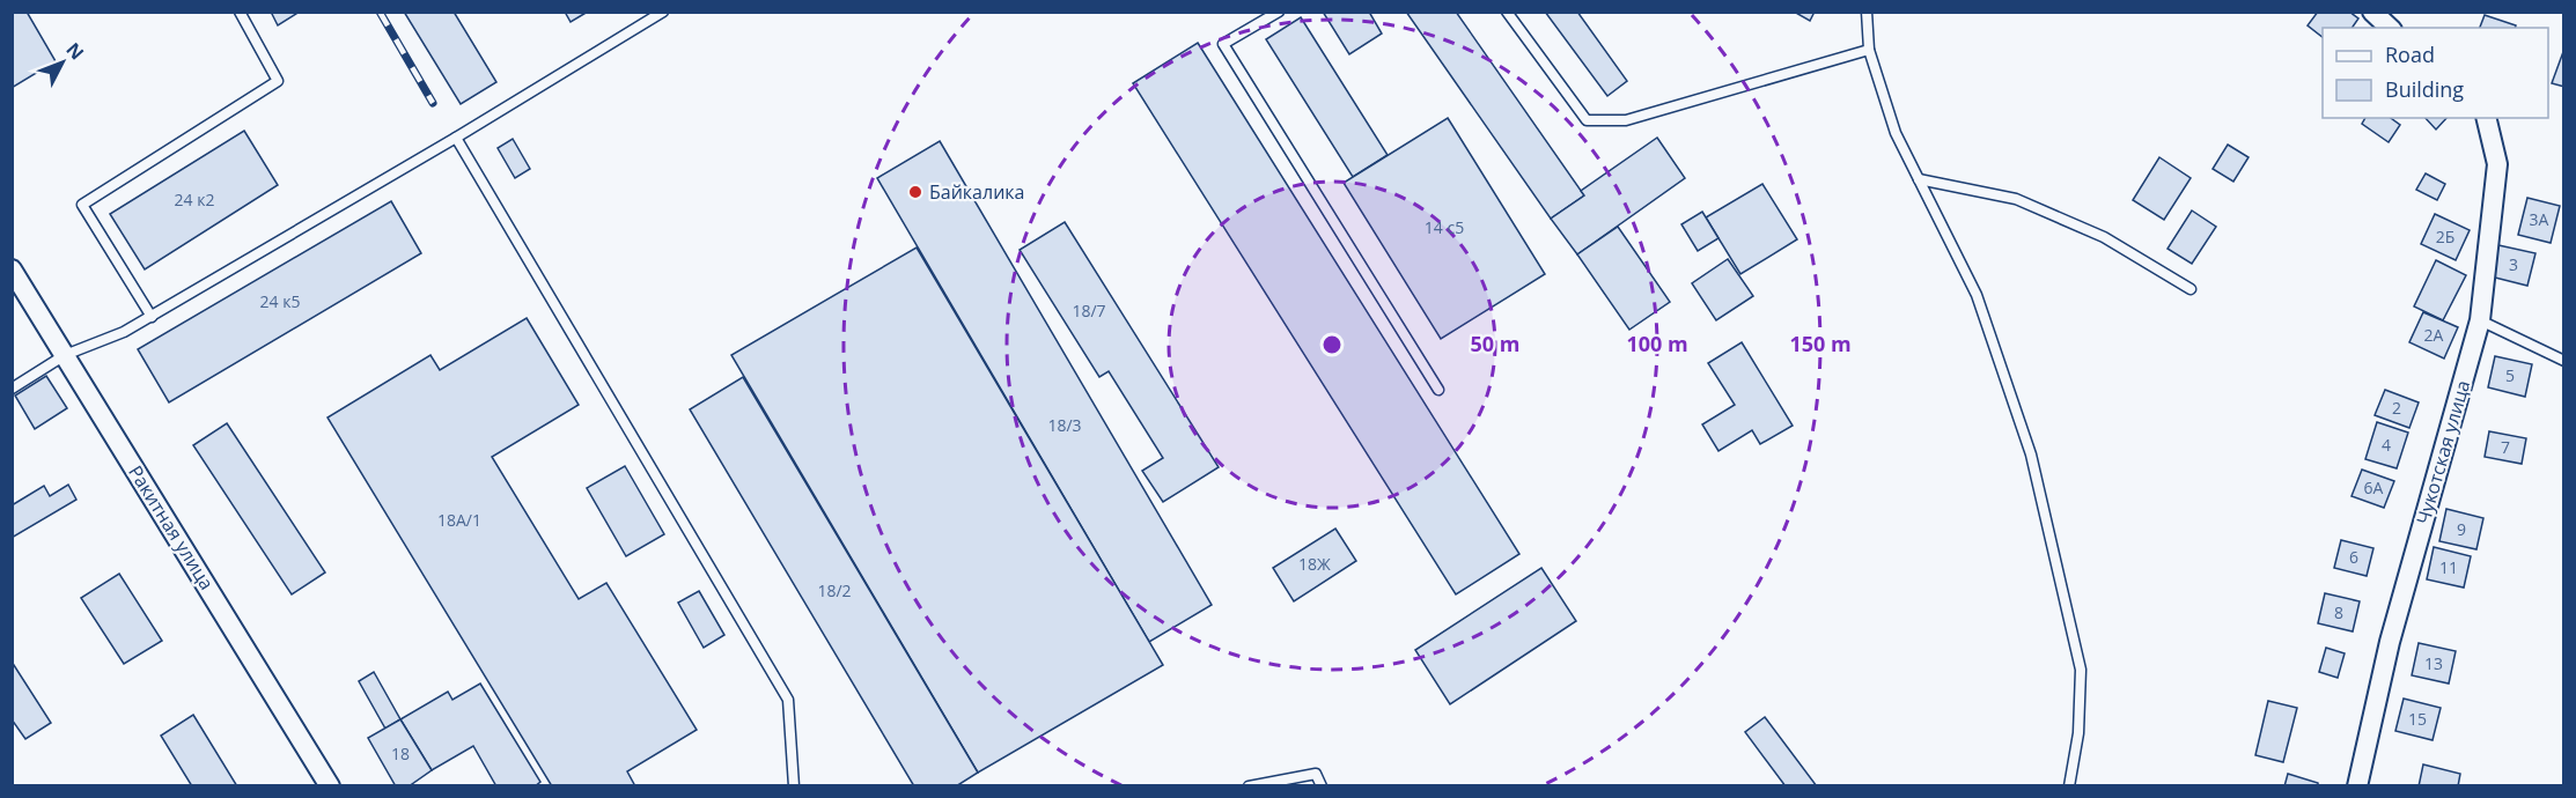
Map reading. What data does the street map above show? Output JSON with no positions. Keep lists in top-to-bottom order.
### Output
{
  "streets": {
    "street": ["Чукотская улица", "Ракитная улица"]
  },
  "places": ["Байкалика"],
  "house_numbers": [
    "24 к2",
    "3А",
    "14 с5",
    "2Б",
    "3",
    "24 к5",
    "18/7",
    "2А",
    "5",
    "2",
    "18/3",
    "4",
    "7",
    "6А",
    "18А/1",
    "9",
    "6",
    "18Ж",
    "11",
    "18/2",
    "8",
    "13",
    "15",
    "18"
  ],
  "legend": ["Road", "Building"],
  "north": "top right",
  "rings": ["50 m", "100 m", "150 m"]
}
